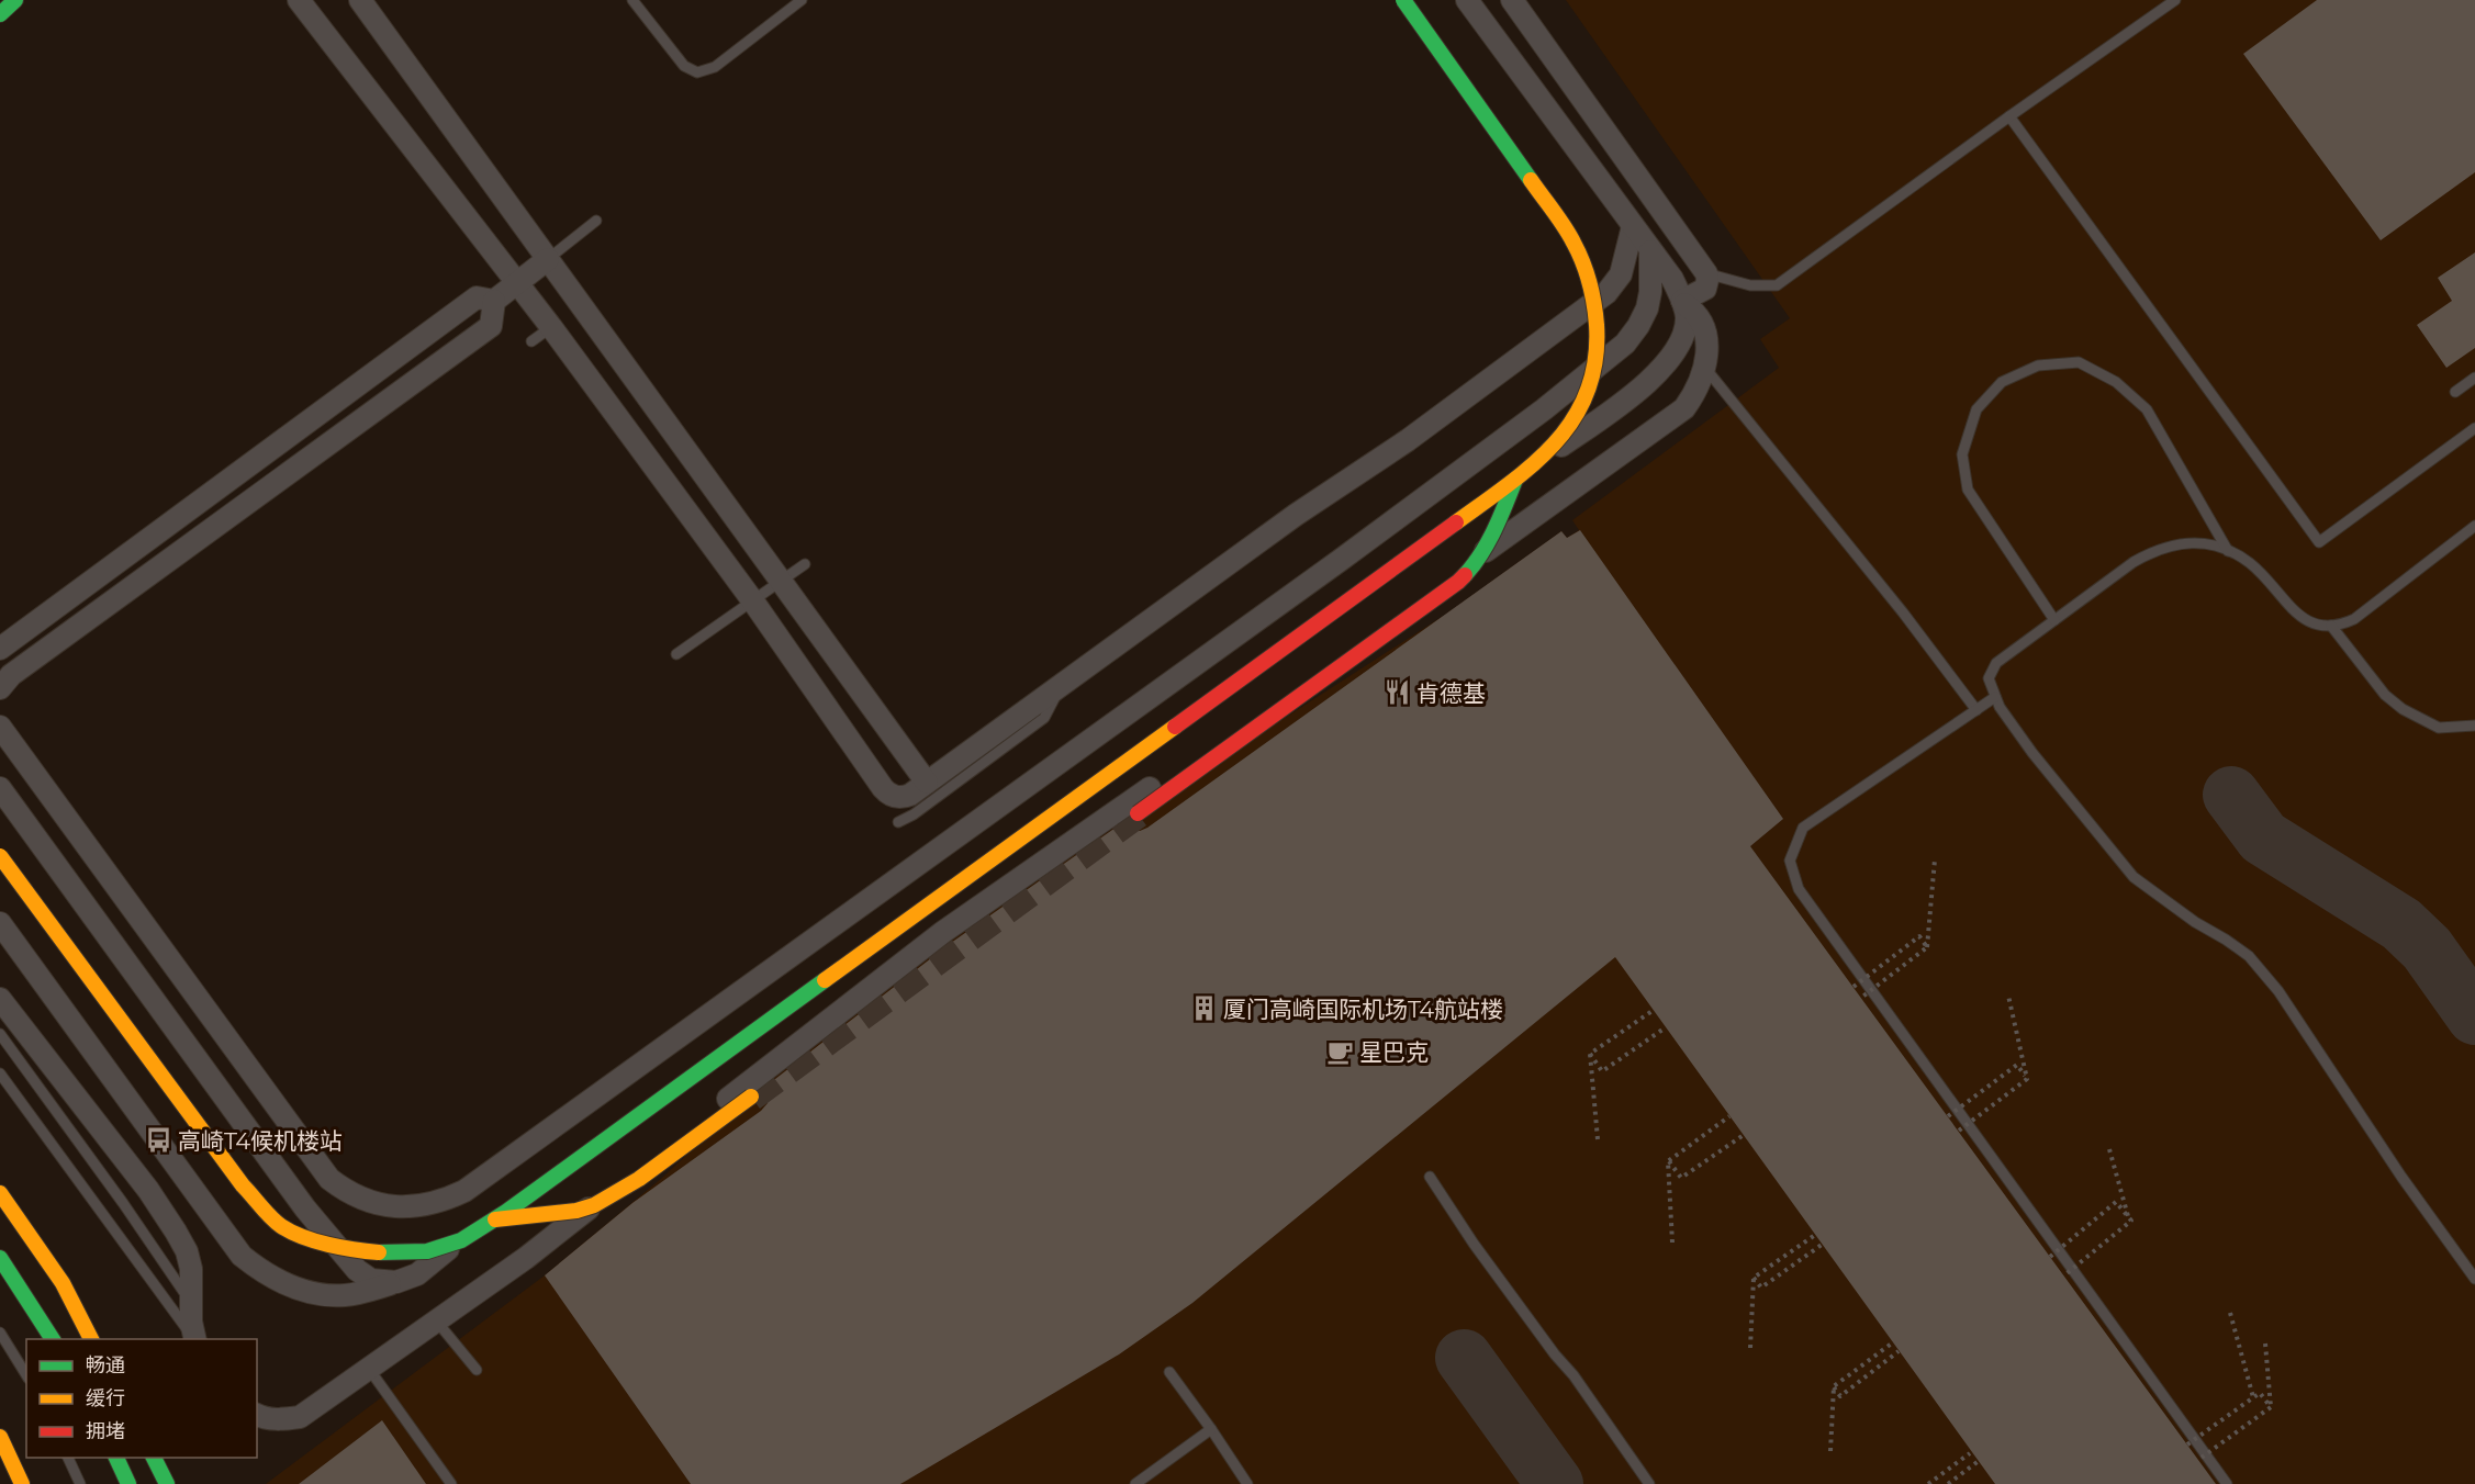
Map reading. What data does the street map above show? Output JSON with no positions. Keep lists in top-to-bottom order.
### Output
{
  "places": {
    "restaurant": ["肯德基"],
    "building": ["厦门高崎国际机场T4航站楼"],
    "cafe": ["星巴克"],
    "bus stop": ["高崎T4候机楼站"]
  },
  "legend": ["畅通", "缓行", "拥堵"]
}
